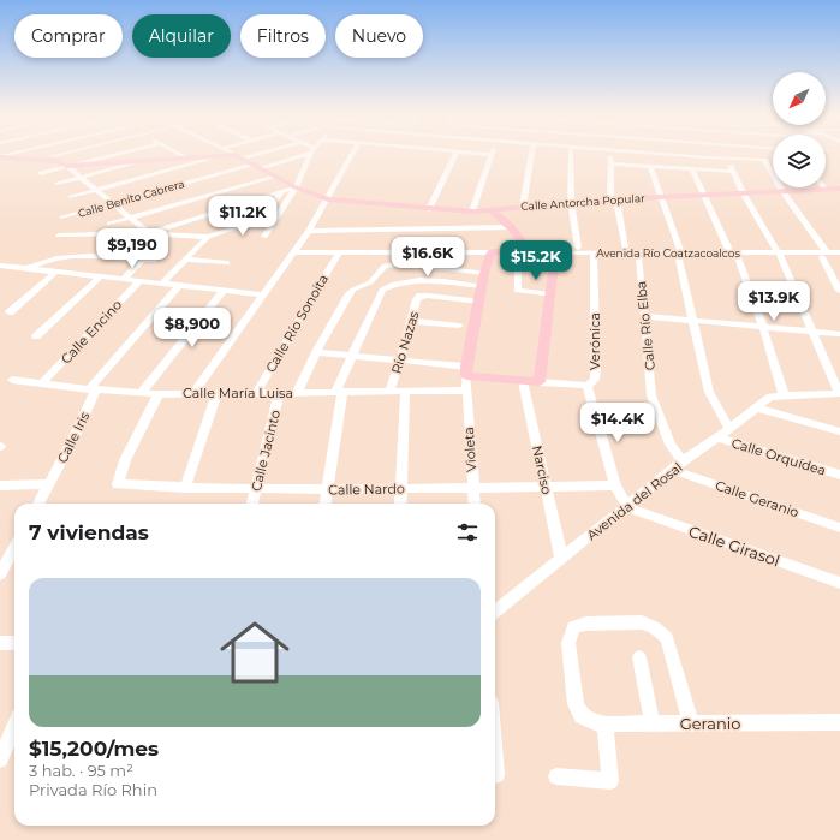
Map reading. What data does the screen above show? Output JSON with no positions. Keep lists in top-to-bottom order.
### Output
{
  "streets": {
    "main road": ["Calle Antorcha Popular", "Avenida Río Coatzacoalcos"],
    "street": [
      "Calle Benito Cabrera",
      "Calle Río Sonoita",
      "Calle Río Elba",
      "Calle Encino",
      "Verónica",
      "Río Nazas",
      "Calle María Luisa",
      "Calle Iris",
      "Violeta",
      "Calle Jacinto",
      "Calle Orquídea",
      "Narciso",
      "Calle Nardo",
      "Calle Geranio",
      "Avenida del Rosal",
      "Calle Girasol",
      "Geranio"
    ]
  },
  "crossings": [
    ["Calle Benito Cabrera", "Calle Antorcha Popular"],
    ["Avenida Río Coatzacoalcos", "Calle Río Sonoita"],
    ["Avenida Río Coatzacoalcos", "Verónica"],
    ["Calle Río Sonoita", "Calle María Luisa"],
    ["Calle Río Elba", "Calle Geranio"],
    ["Calle Río Elba", "Avenida del Rosal"],
    ["Calle Encino", "Calle María Luisa"],
    ["Verónica", "Calle Nardo"],
    ["Verónica", "Avenida del Rosal"],
    ["Verónica", "Calle Girasol"],
    ["Río Nazas", "Calle María Luisa"],
    ["Calle María Luisa", "Calle Iris"],
    ["Calle María Luisa", "Violeta"],
    ["Calle María Luisa", "Calle Jacinto"],
    ["Calle María Luisa", "Calle Nardo"],
    ["Violeta", "Calle Nardo"],
    ["Calle Jacinto", "Calle Nardo"],
    ["Calle Orquídea", "Avenida del Rosal"],
    ["Narciso", "Calle Nardo"],
    ["Narciso", "Avenida del Rosal"],
    ["Calle Geranio", "Avenida del Rosal"],
    ["Avenida del Rosal", "Calle Girasol"]
  ],
  "north": "bottom left",
  "page": {
    "chip": [
      "Comprar",
      "Alquilar",
      "Filtros",
      "Nuevo"
    ],
    "price": [
      "$11.2K",
      "$9,190",
      "$16.6K",
      "$15.2K",
      "$13.9K",
      "$8,900",
      "$14.4K"
    ],
    "heading": "7 viviendas",
    "list": [
      {
        "name": "$15,200/mes",
        "note": "3 hab. · 95 m² · Privada Río Rhin"
      }
    ]
  }
}
